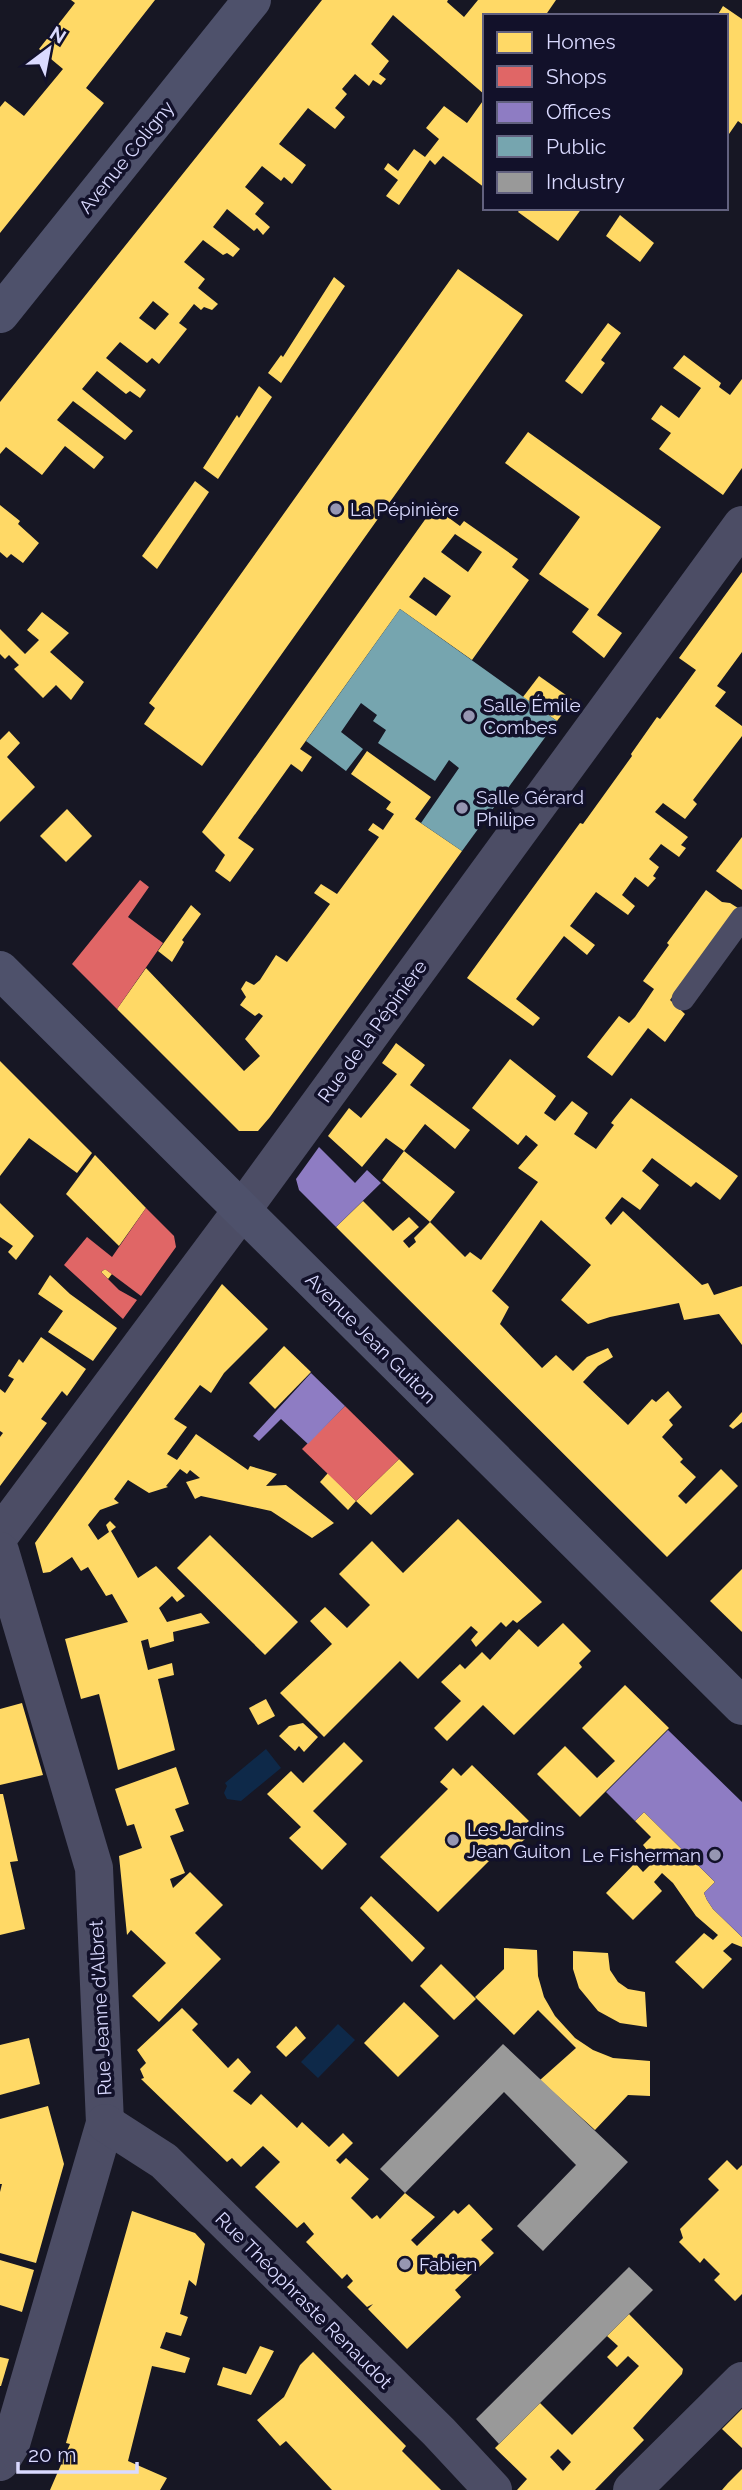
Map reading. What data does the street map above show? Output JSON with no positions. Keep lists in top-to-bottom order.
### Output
{
  "streets": {
    "main road": ["Avenue Coligny", "Avenue Jean Guiton"],
    "street": ["Rue de la Pépinière", "Rue Jeanne d'Albret", "Rue Théophraste Renaudot"]
  },
  "crossings": [
    ["Rue de la Pépinière", "Avenue Jean Guiton"],
    ["Rue Jeanne d'Albret", "Rue Théophraste Renaudot"]
  ],
  "places": [
    "La Pépinière",
    "Salle Émile Combes",
    "Salle Gérard Philipe",
    "Les Jardins Jean Guiton",
    "Le Fisherman",
    "Fabien"
  ],
  "legend": [
    "Homes",
    "Shops",
    "Offices",
    "Public",
    "Industry"
  ],
  "scale_bar": "20 m",
  "north": "top right"
}
